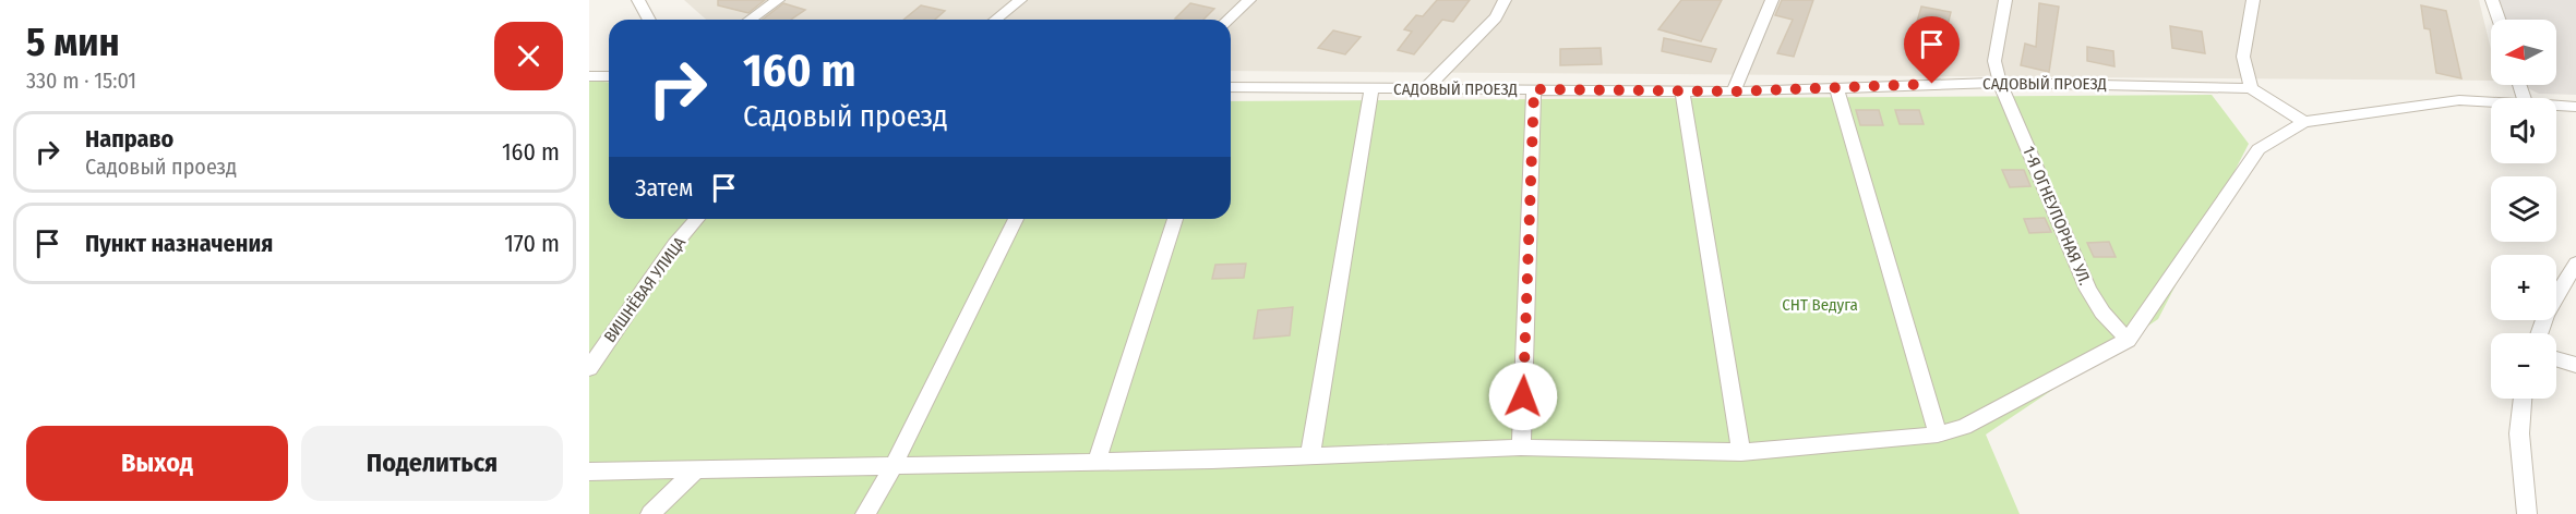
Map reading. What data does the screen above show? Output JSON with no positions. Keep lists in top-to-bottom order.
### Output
{
  "streets": {
    "street": ["САДОВЫЙ ПРОЕЗД", "1-Я ОГНЕУПОРНАЯ УЛ.", "ВИШНЁВАЯ УЛИЦА"]
  },
  "crossings": [
    ["САДОВЫЙ ПРОЕЗД", "1-Я ОГНЕУПОРНАЯ УЛ."]
  ],
  "parks": ["СНТ Ведуга"],
  "north": "left",
  "page": {
    "heading": ["5 мин", "330 m · 15:01"],
    "map_buttons": ["+", "−"],
    "turn": ["160 m", "Садовый проезд"],
    "list": [
      {
        "name": "Направо",
        "note": "Садовый проезд",
        "value": "160 m"
      },
      {
        "name": "Пункт назначения",
        "value": "170 m"
      }
    ],
    "then": "Затем",
    "buttons": ["Выход", "Поделиться"]
  }
}
